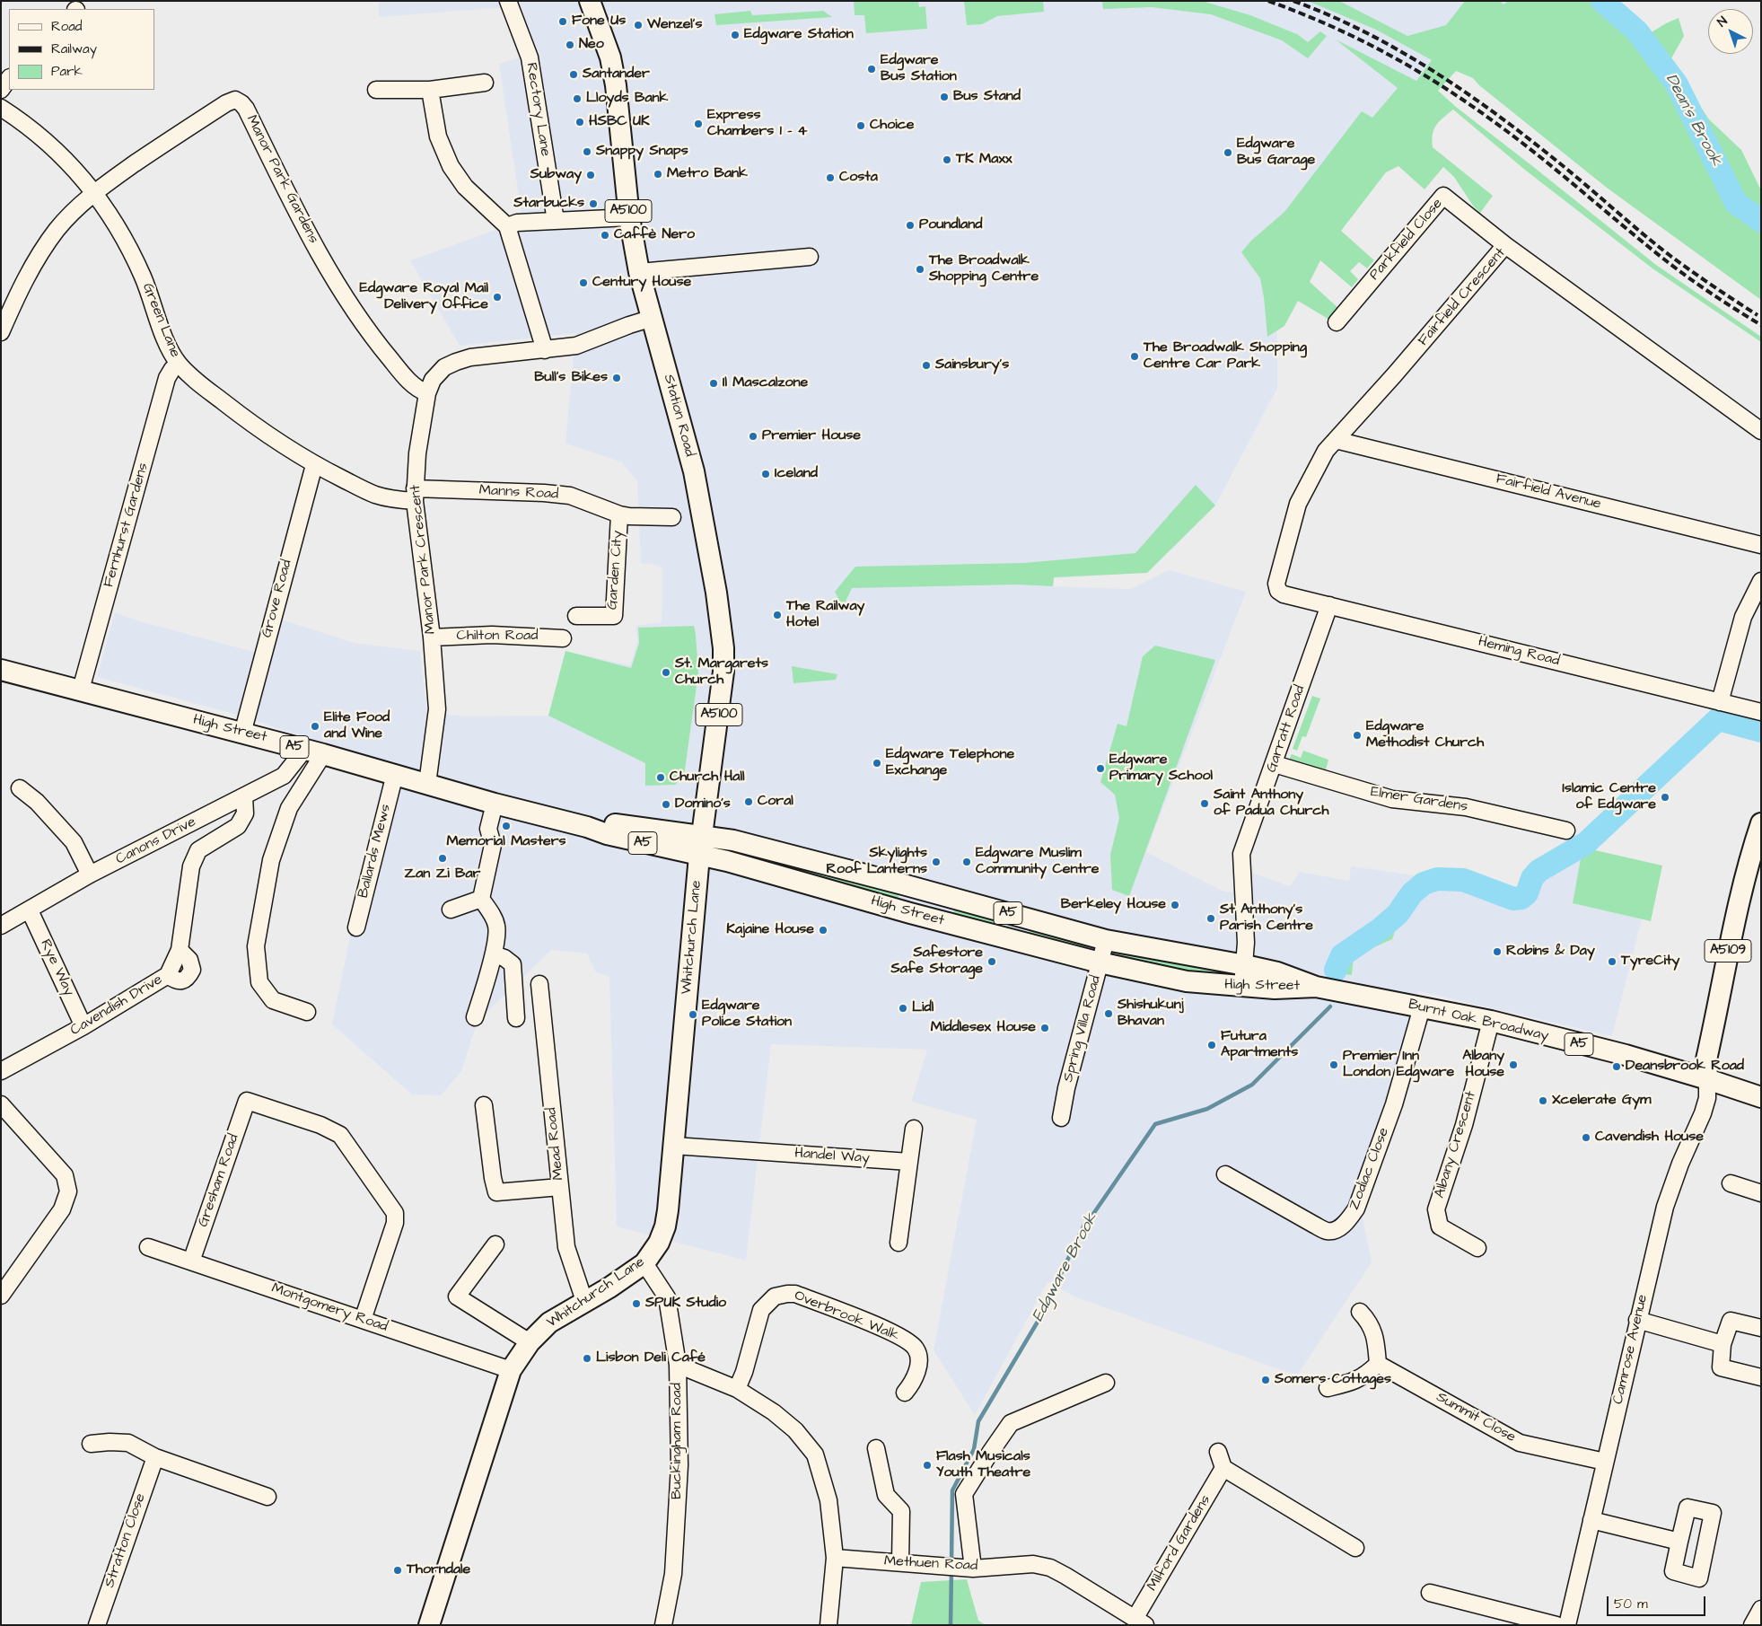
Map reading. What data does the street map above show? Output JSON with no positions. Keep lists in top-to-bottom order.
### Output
{
  "streets": {
    "main road": [
      "A5100",
      "Station Road",
      "High Street",
      "A5",
      "Whitchurch Lane",
      "A5109",
      "Burnt Oak Broadway"
    ],
    "street": [
      "Rectory Lane",
      "Manor Park Gardens",
      "Parkfield Close",
      "Fairfield Crescent",
      "Green Lane",
      "Fairfield Avenue",
      "Manns Road",
      "Fernhurst Gardens",
      "Manor Park Crescent",
      "Garden City",
      "Grove Road",
      "Chilton Road",
      "Heming Road",
      "Garratt Road",
      "Elmer Gardens",
      "Canons Drive",
      "Ballards Mews",
      "Rye Way",
      "Cavendish Drive",
      "Spring Villa Road",
      "Mead Road",
      "Albany Crescent",
      "Handel Way",
      "Zodiac Close",
      "Gresham Road",
      "Montgomery Road",
      "Overbrook Walk",
      "Camrose Avenue",
      "Summit Close",
      "Buckingham Road",
      "Stratton Close",
      "Milford Gardens",
      "Methuen Road"
    ]
  },
  "crossings": [
    ["Manor Park Gardens", "Green Lane"],
    ["Manor Park Gardens", "Manor Park Crescent"],
    ["Parkfield Close", "Fairfield Crescent"],
    ["Fairfield Crescent", "Fairfield Avenue"],
    ["Fairfield Crescent", "Heming Road"],
    ["Green Lane", "Manns Road"],
    ["Green Lane", "Fernhurst Gardens"],
    ["Green Lane", "Manor Park Crescent"],
    ["Green Lane", "Grove Road"],
    ["Station Road", "Manor Park Crescent"],
    ["Station Road", "High Street"],
    ["Station Road", "Whitchurch Lane"],
    ["Manns Road", "Manor Park Crescent"],
    ["Manns Road", "Garden City"],
    ["Fernhurst Gardens", "High Street"],
    ["Manor Park Crescent", "Chilton Road"],
    ["Manor Park Crescent", "High Street"],
    ["Grove Road", "High Street"],
    ["Heming Road", "Garratt Road"],
    ["High Street", "Garratt Road"],
    ["High Street", "Canons Drive"],
    ["High Street", "Ballards Mews"],
    ["High Street", "Whitchurch Lane"],
    ["High Street", "Burnt Oak Broadway"],
    ["High Street", "Spring Villa Road"],
    ["Garratt Road", "Elmer Gardens"],
    ["A5", "A5109"],
    ["A5", "Burnt Oak Broadway"],
    ["A5", "Camrose Avenue"],
    ["Canons Drive", "Rye Way"],
    ["Canons Drive", "Cavendish Drive"],
    ["Whitchurch Lane", "Mead Road"],
    ["Whitchurch Lane", "Handel Way"],
    ["Whitchurch Lane", "Montgomery Road"],
    ["Whitchurch Lane", "Buckingham Road"],
    ["A5109", "Burnt Oak Broadway"],
    ["A5109", "Camrose Avenue"],
    ["Rye Way", "Cavendish Drive"],
    ["Burnt Oak Broadway", "Albany Crescent"],
    ["Burnt Oak Broadway", "Zodiac Close"],
    ["Burnt Oak Broadway", "Camrose Avenue"],
    ["Gresham Road", "Montgomery Road"],
    ["Camrose Avenue", "Summit Close"],
    ["Milford Gardens", "Methuen Road"]
  ],
  "water": ["Dean's Brook", "Edgware Brook"],
  "places": [
    "Fone Us",
    "Wenzel's",
    "Edgware Station",
    "Neo",
    "Edgware Bus Station",
    "Santander",
    "Bus Stand",
    "Lloyds Bank",
    "HSBC UK",
    "Express Chambers 1 - 4",
    "Choice",
    "Snappy Snaps",
    "Edgware Bus Garage",
    "TK Maxx",
    "Metro Bank",
    "Subway",
    "Costa",
    "Starbucks",
    "Poundland",
    "Caffè Nero",
    "The Broadwalk Shopping Centre",
    "Century House",
    "Edgware Royal Mail Delivery Office",
    "The Broadwalk Shopping Centre Car Park",
    "Sainsbury's",
    "Bull's Bikes",
    "Il Mascalzone",
    "Premier House",
    "Iceland",
    "The Railway Hotel",
    "St. Margarets Church",
    "Elite Food and Wine",
    "Edgware Methodist Church",
    "Edgware Telephone Exchange",
    "Edgware Primary School",
    "Church Hall",
    "Islamic Centre of Edgware",
    "Coral",
    "Saint Anthony of Padua Church",
    "Domino's",
    "Memorial Masters",
    "Zan Zi Bar",
    "Skylights Roof Lanterns",
    "Edgware Muslim Community Centre",
    "Berkeley House",
    "St Anthony's Parish Centre",
    "Kajaine House",
    "Robins & Day",
    "Safestore Safe Storage",
    "TyreCity",
    "Lidl",
    "Shishukunj Bhavan",
    "Edgware Police Station",
    "Middlesex House",
    "Futura Apartments",
    "Premier Inn London Edgware",
    "Albany House",
    "Deansbrook Road",
    "Xcelerate Gym",
    "Cavendish House",
    "SPUK Studio",
    "Lisbon Deli Café",
    "Somers Cottages",
    "Flash Musicals Youth Theatre",
    "Thorndale"
  ],
  "legend": ["Road", "Railway", "Park"],
  "scale_bar": "50 m",
  "north": "top left"
}
